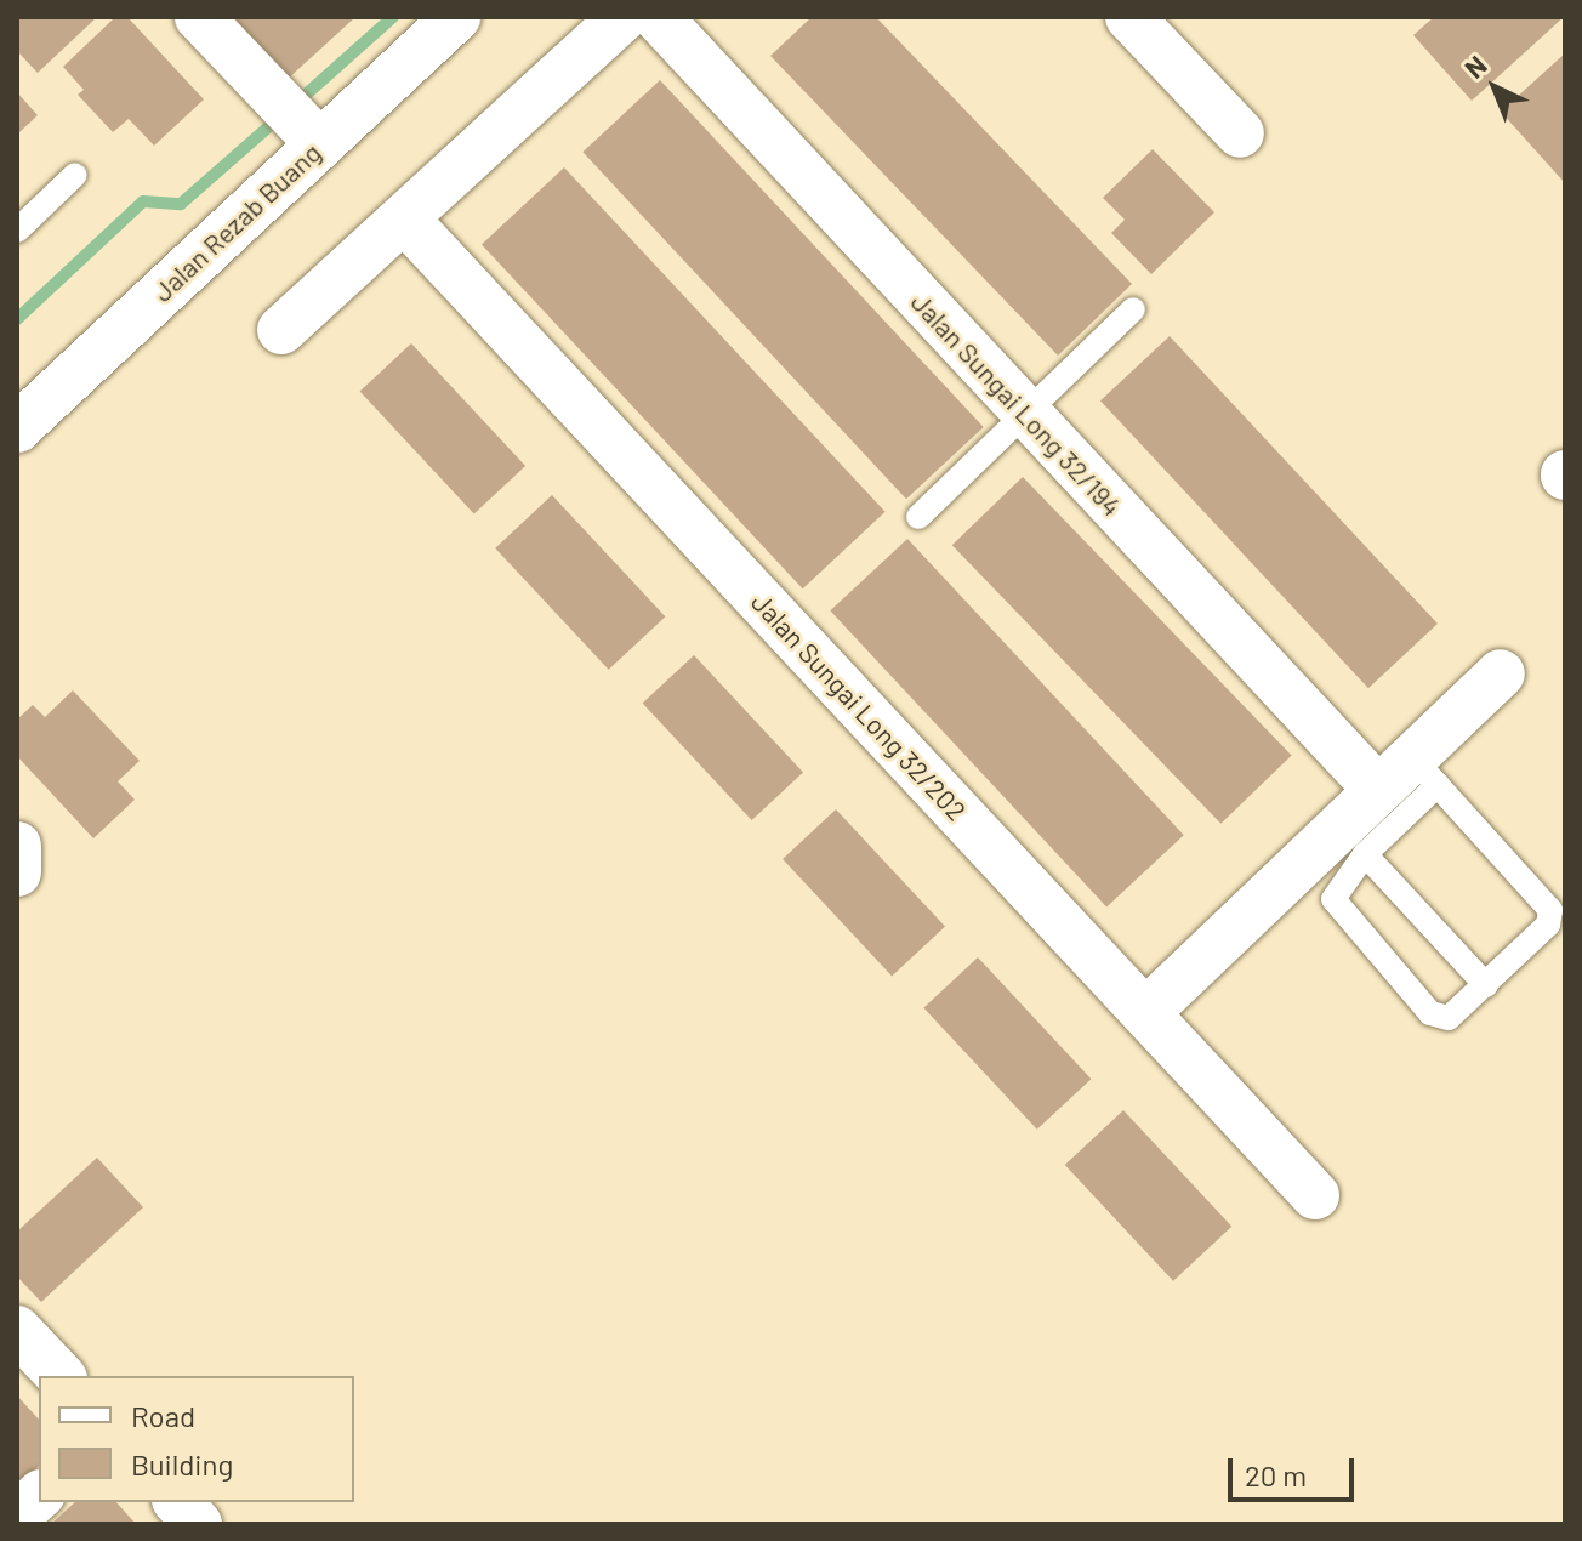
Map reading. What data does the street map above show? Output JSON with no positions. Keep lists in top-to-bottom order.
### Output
{
  "streets": {
    "street": ["Jalan Rezab Buang", "Jalan Sungai Long 32/194", "Jalan Sungai Long 32/202"]
  },
  "legend": ["Road", "Building"],
  "scale_bar": "20 m",
  "north": "top left"
}
